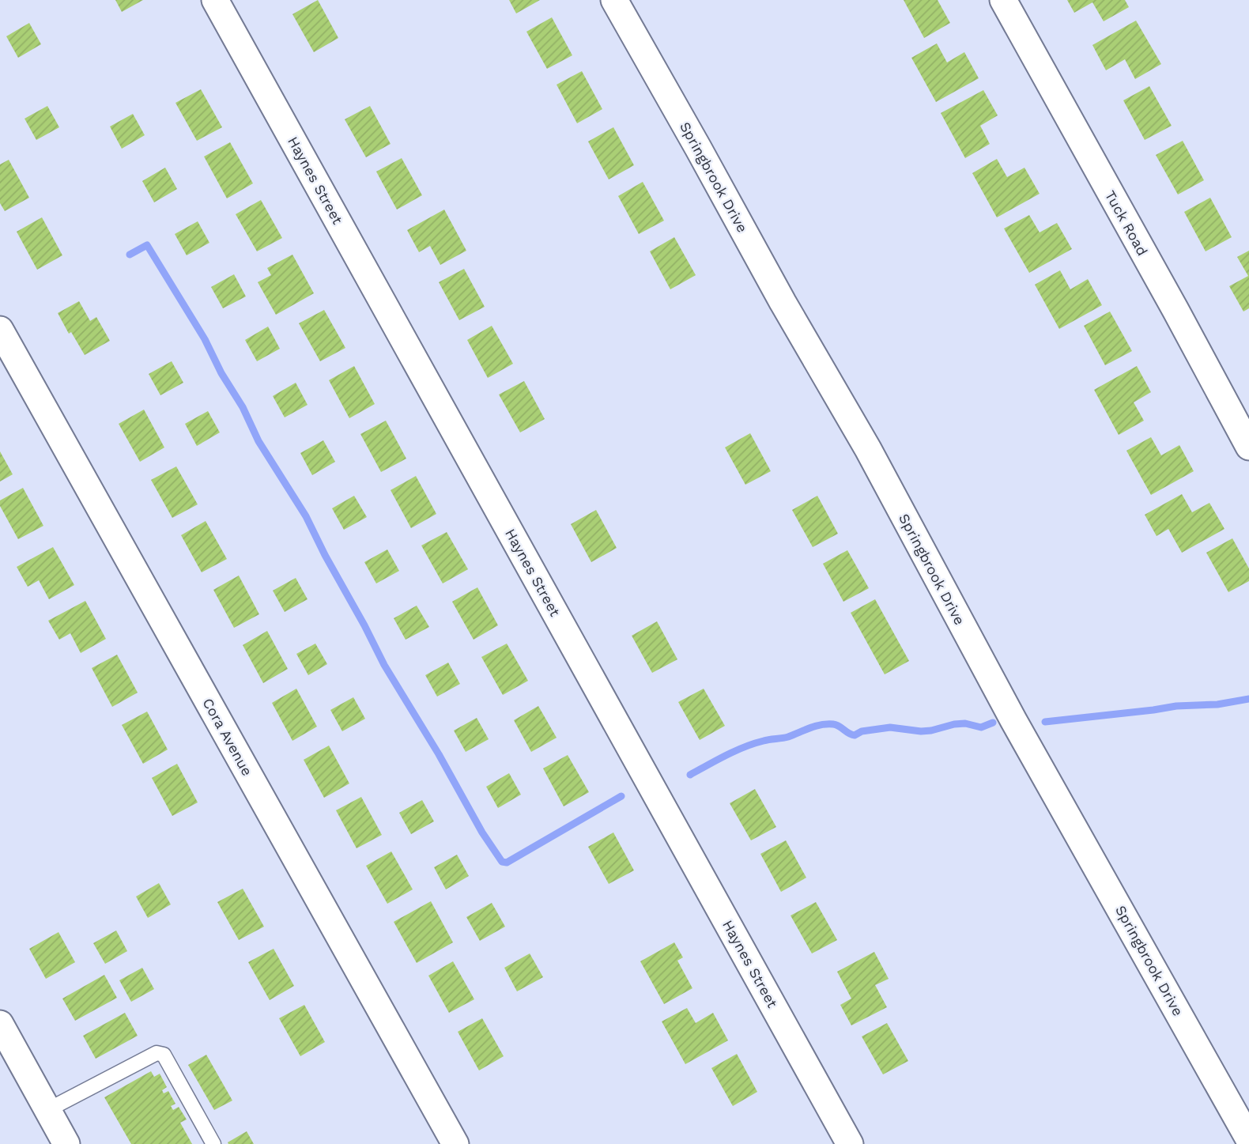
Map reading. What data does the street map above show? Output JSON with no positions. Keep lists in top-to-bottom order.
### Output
{
  "streets": {
    "street": [
      "Springbrook Drive",
      "Haynes Street",
      "Tuck Road",
      "Cora Avenue"
    ]
  }
}
